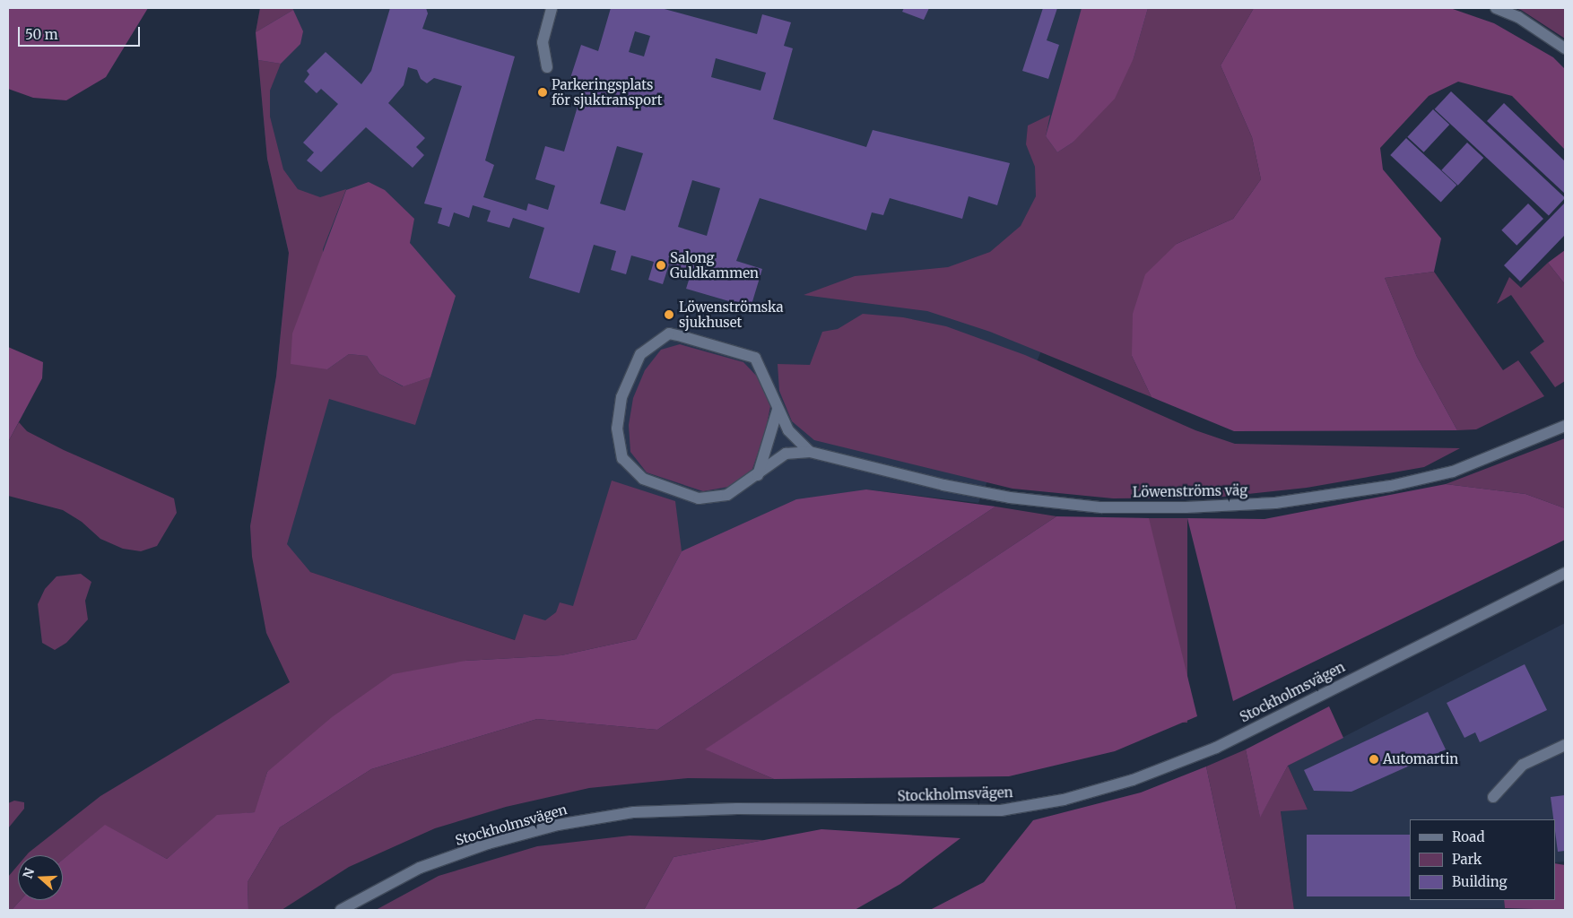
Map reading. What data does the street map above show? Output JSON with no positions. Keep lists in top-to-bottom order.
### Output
{
  "streets": {
    "street": ["Löwenströms väg", "Stockholmsvägen"]
  },
  "places": [
    "Parkeringsplats för sjuktransport",
    "Salong Guldkammen",
    "Löwenströmska sjukhuset",
    "Automartin"
  ],
  "legend": ["Road", "Park", "Building"],
  "scale_bar": "50 m",
  "north": "left"
}
